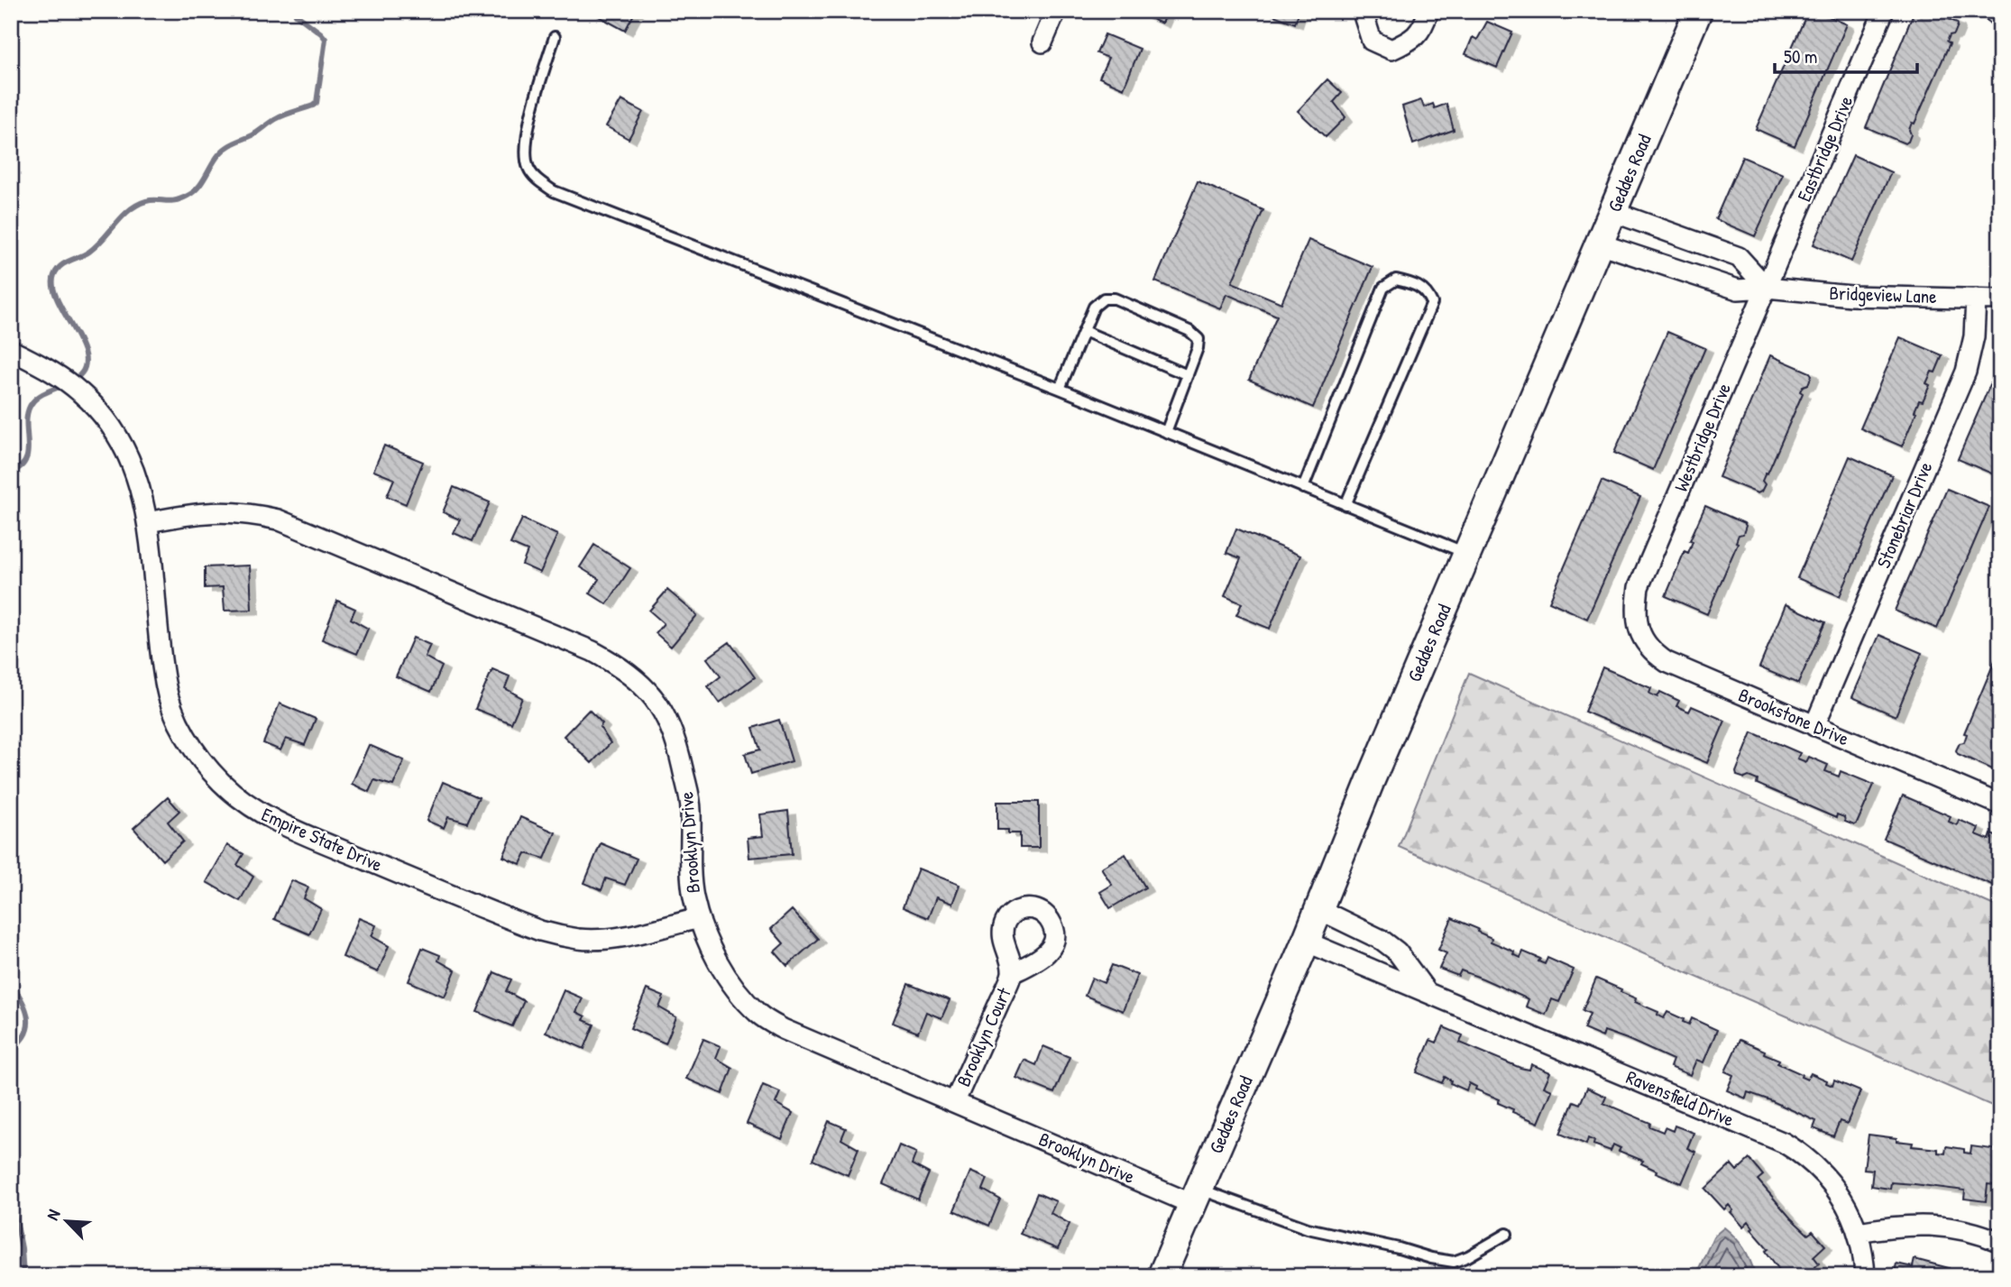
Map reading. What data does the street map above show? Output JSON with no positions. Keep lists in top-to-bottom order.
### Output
{
  "streets": {
    "main road": ["Geddes Road"],
    "street": [
      "Eastbridge Drive",
      "Bridgeview Lane",
      "Westbridge Drive",
      "Stonebriar Drive",
      "Brookstone Drive",
      "Empire State Drive",
      "Brooklyn Drive",
      "Brooklyn Court",
      "Ravensfield Drive"
    ]
  },
  "crossings": [
    ["Eastbridge Drive", "Bridgeview Lane"],
    ["Eastbridge Drive", "Westbridge Drive"],
    ["Geddes Road", "Bridgeview Lane"],
    ["Geddes Road", "Brooklyn Drive"],
    ["Geddes Road", "Ravensfield Drive"],
    ["Bridgeview Lane", "Westbridge Drive"],
    ["Bridgeview Lane", "Stonebriar Drive"],
    ["Westbridge Drive", "Brookstone Drive"],
    ["Stonebriar Drive", "Brookstone Drive"],
    ["Empire State Drive", "Brooklyn Drive"],
    ["Brooklyn Drive", "Brooklyn Court"]
  ],
  "scale_bar": "50 m",
  "north": "top left"
}
